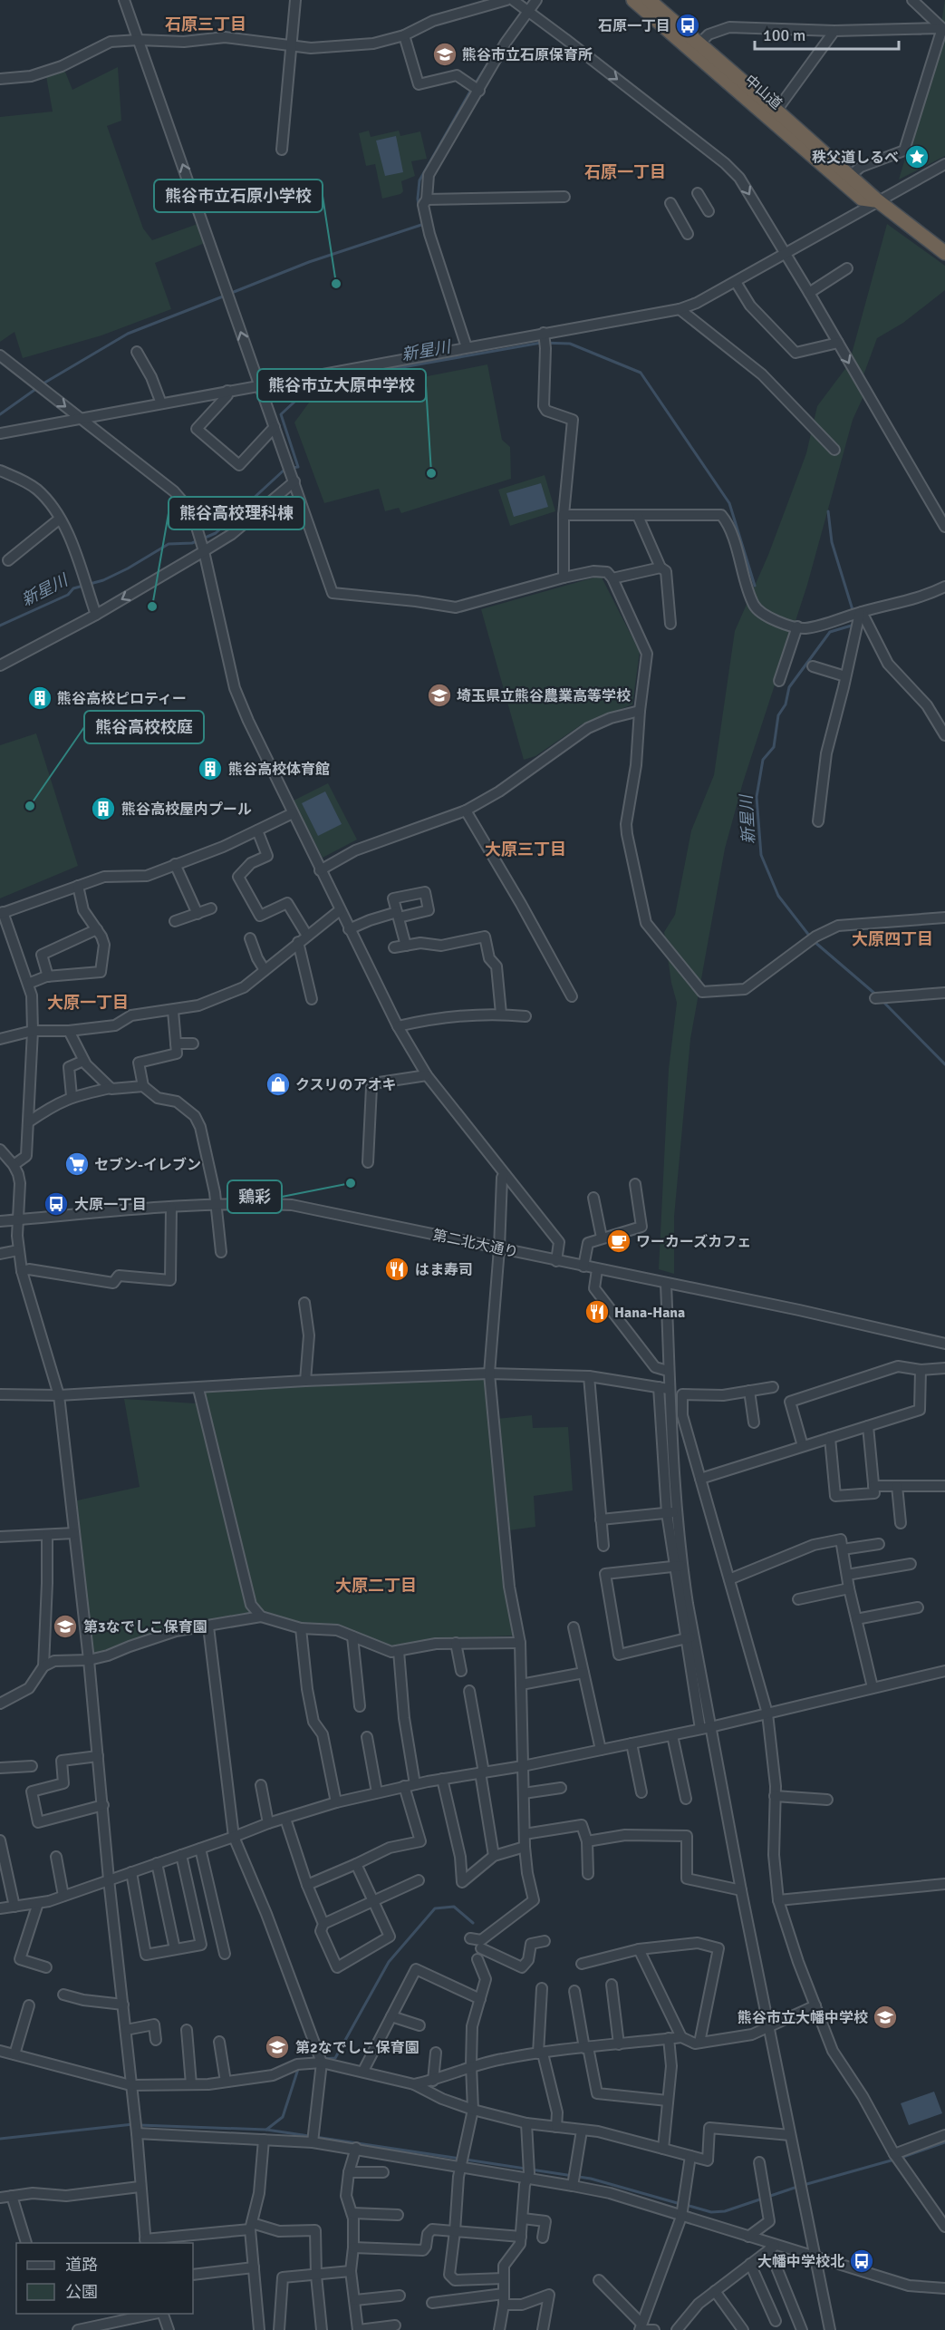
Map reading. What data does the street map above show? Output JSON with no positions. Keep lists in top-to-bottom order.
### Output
{
  "streets": {
    "highway": ["中山道"],
    "street": ["第二北大通り"]
  },
  "districts": [
    "石原三丁目",
    "石原一丁目",
    "大原三丁目",
    "大原四丁目",
    "大原一丁目",
    "大原二丁目"
  ],
  "water": ["新星川"],
  "places": {
    "bus stop": ["石原一丁目", "大原一丁目", "大幡中学校北"],
    "school or university": [
      "熊谷市立石原保育所",
      "埼玉県立熊谷農業高等学校",
      "第3なでしこ保育園",
      "熊谷市立大幡中学校",
      "第2なでしこ保育園"
    ],
    "place": ["秩父道しるべ"],
    "other": [
      "熊谷市立石原小学校",
      "熊谷市立大原中学校",
      "熊谷高校理科棟",
      "熊谷高校校庭",
      "鶏彩"
    ],
    "building": ["熊谷高校ピロティー", "熊谷高校体育館", "熊谷高校屋内プール"],
    "shop": ["クスリのアオキ"],
    "supermarket": ["セブン-イレブン"],
    "cafe": ["ワーカーズカフェ"],
    "restaurant": ["はま寿司", "Hana-Hana"]
  },
  "legend": ["道路", "公園"],
  "scale_bar": "100 m"
}
